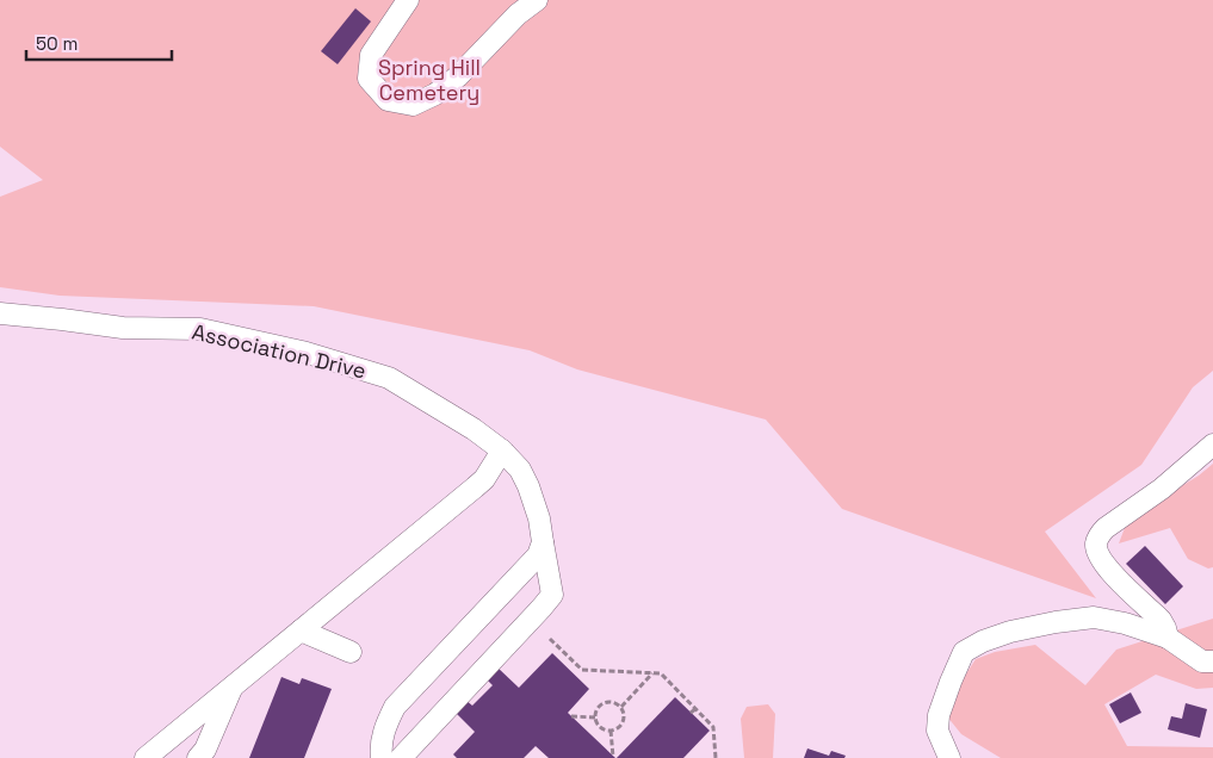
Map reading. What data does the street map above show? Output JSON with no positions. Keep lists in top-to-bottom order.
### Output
{
  "streets": {
    "street": ["Association Drive"]
  },
  "parks": ["Spring Hill Cemetery"],
  "scale_bar": "50 m"
}
